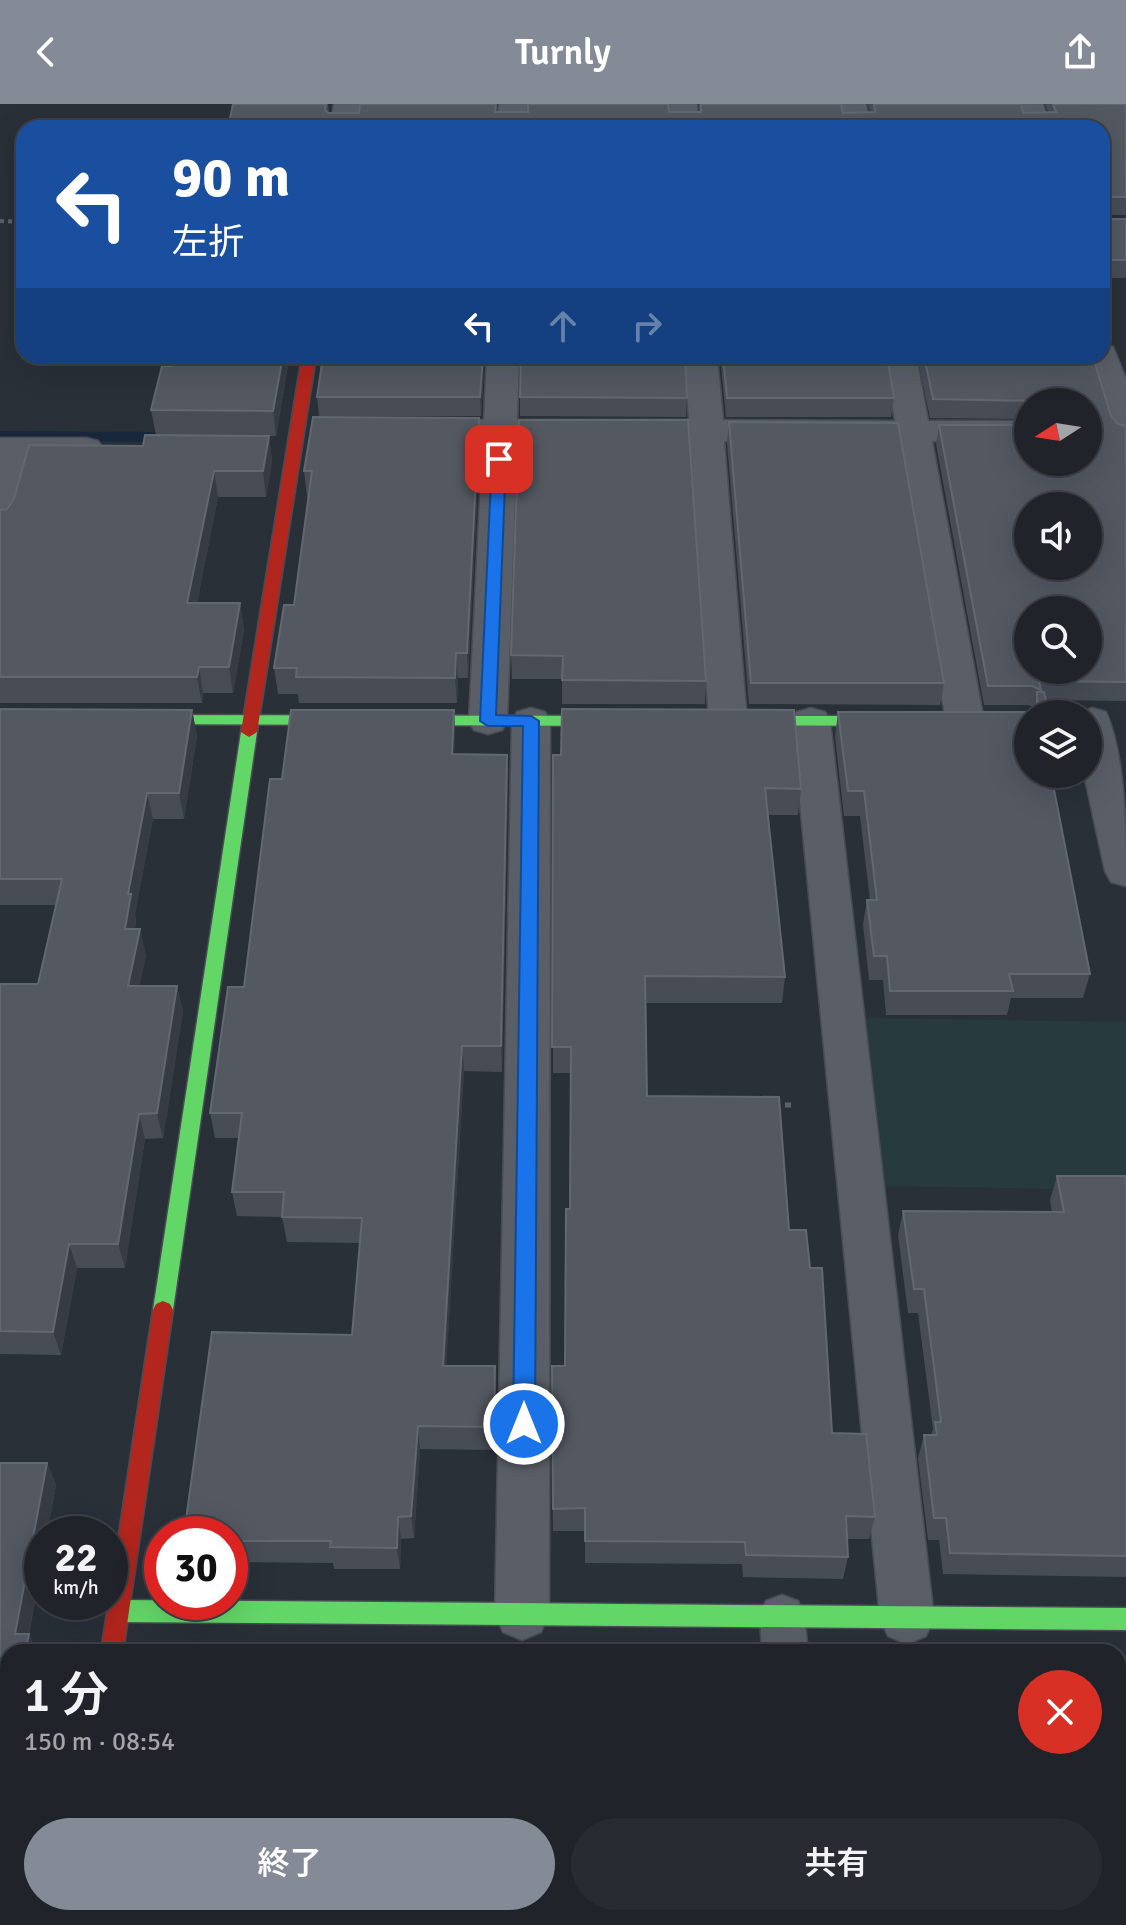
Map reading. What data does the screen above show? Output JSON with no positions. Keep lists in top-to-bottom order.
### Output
{
  "north": "left",
  "page": {
    "header": "Turnly",
    "turn": ["90 m", "左折"],
    "speed": "22 km/h",
    "limit": "30",
    "heading": ["1 分", "150 m · 08:54"],
    "buttons": ["終了", "共有"]
  }
}
